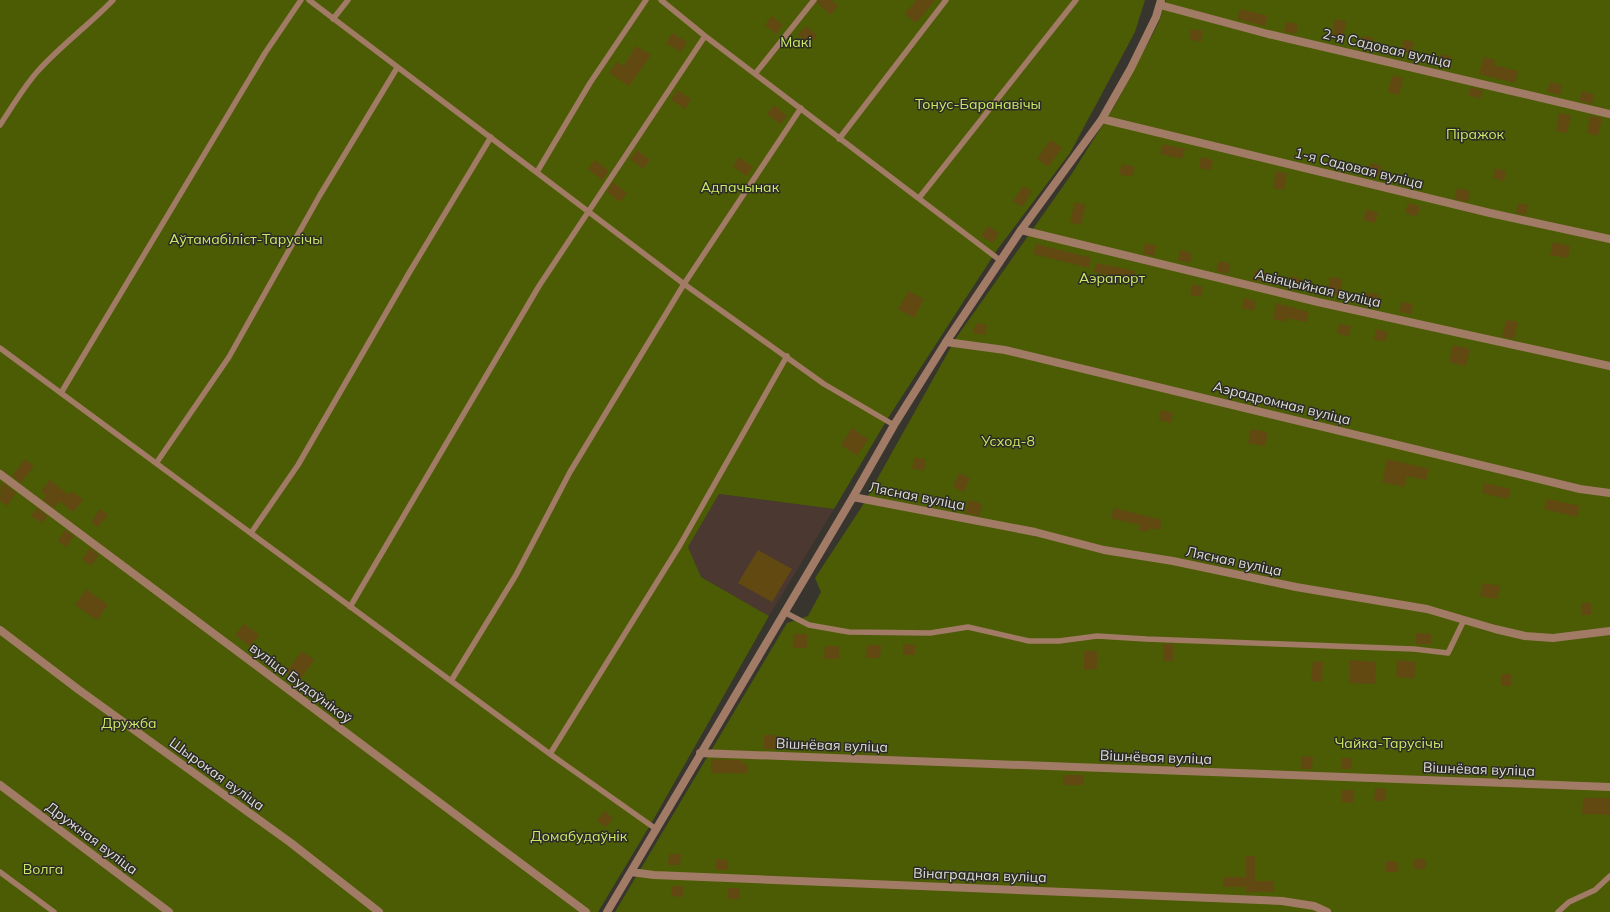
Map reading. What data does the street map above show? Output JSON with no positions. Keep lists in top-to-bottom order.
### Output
{
  "streets": {
    "street": [
      "2-я Садовая вуліца",
      "1-я Садовая вуліца",
      "Авіяцыйная вуліца",
      "Аэрадромная вуліца",
      "Лясная вуліца",
      "вуліца Будаўнікоў",
      "Вішнёвая вуліца",
      "Шырокая вуліца",
      "Дружная вуліца",
      "Вінаградная вуліца"
    ]
  },
  "parks": [
    "Макі",
    "Тонус-Баранавічы",
    "Піражок",
    "Адпачынак",
    "Аўтамабіліст-Тарусічы",
    "Аэрапорт",
    "Усход-8",
    "Дружба",
    "Чайка-Тарусічы",
    "Домабудаўнік",
    "Волга"
  ]
}
